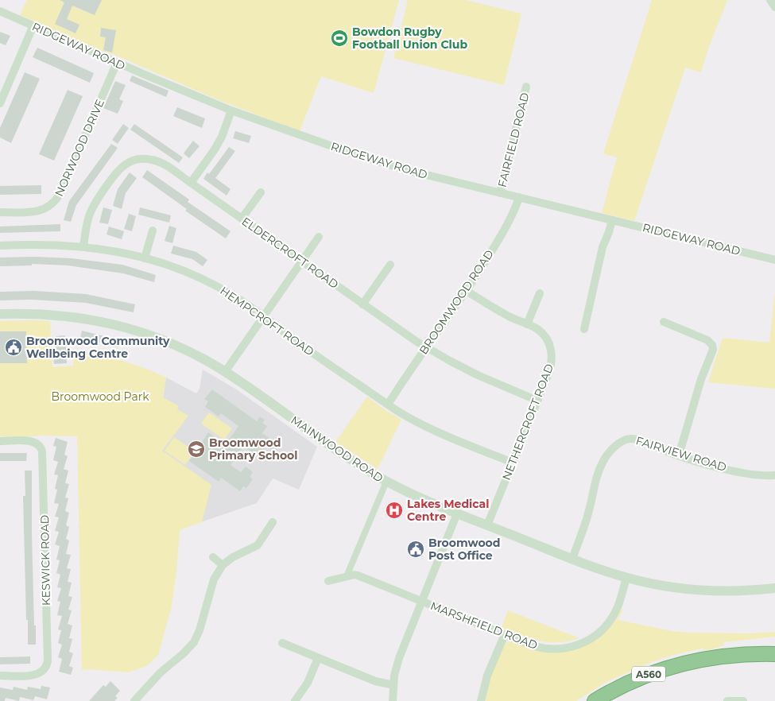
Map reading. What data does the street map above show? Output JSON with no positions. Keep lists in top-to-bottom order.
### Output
{
  "streets": {
    "highway": ["A560"],
    "street": [
      "RIDGEWAY ROAD",
      "FAIRFIELD ROAD",
      "NORWOOD DRIVE",
      "ELDERCROFT ROAD",
      "BROOMWOOD ROAD",
      "HEMPCROFT ROAD",
      "NETHERCROFT ROAD",
      "MAINWOOD ROAD",
      "FAIRVIEW ROAD",
      "KESWICK ROAD",
      "MARSHFIELD ROAD"
    ]
  },
  "crossings": [
    ["RIDGEWAY ROAD", "FAIRFIELD ROAD"],
    ["RIDGEWAY ROAD", "NORWOOD DRIVE"],
    ["RIDGEWAY ROAD", "BROOMWOOD ROAD"],
    ["ELDERCROFT ROAD", "BROOMWOOD ROAD"],
    ["ELDERCROFT ROAD", "HEMPCROFT ROAD"],
    ["ELDERCROFT ROAD", "NETHERCROFT ROAD"],
    ["BROOMWOOD ROAD", "HEMPCROFT ROAD"],
    ["BROOMWOOD ROAD", "NETHERCROFT ROAD"],
    ["HEMPCROFT ROAD", "NETHERCROFT ROAD"],
    ["NETHERCROFT ROAD", "MAINWOOD ROAD"],
    ["MAINWOOD ROAD", "FAIRVIEW ROAD"],
    ["MAINWOOD ROAD", "MARSHFIELD ROAD"]
  ],
  "parks": ["Broomwood Park"],
  "places": {
    "sports": ["Bowdon Rugby Football Union Club"],
    "public building": ["Broomwood Community Wellbeing Centre", "Broomwood Post Office"],
    "school or university": ["Broomwood Primary School"],
    "hospital": ["Lakes Medical Centre"]
  }
}
